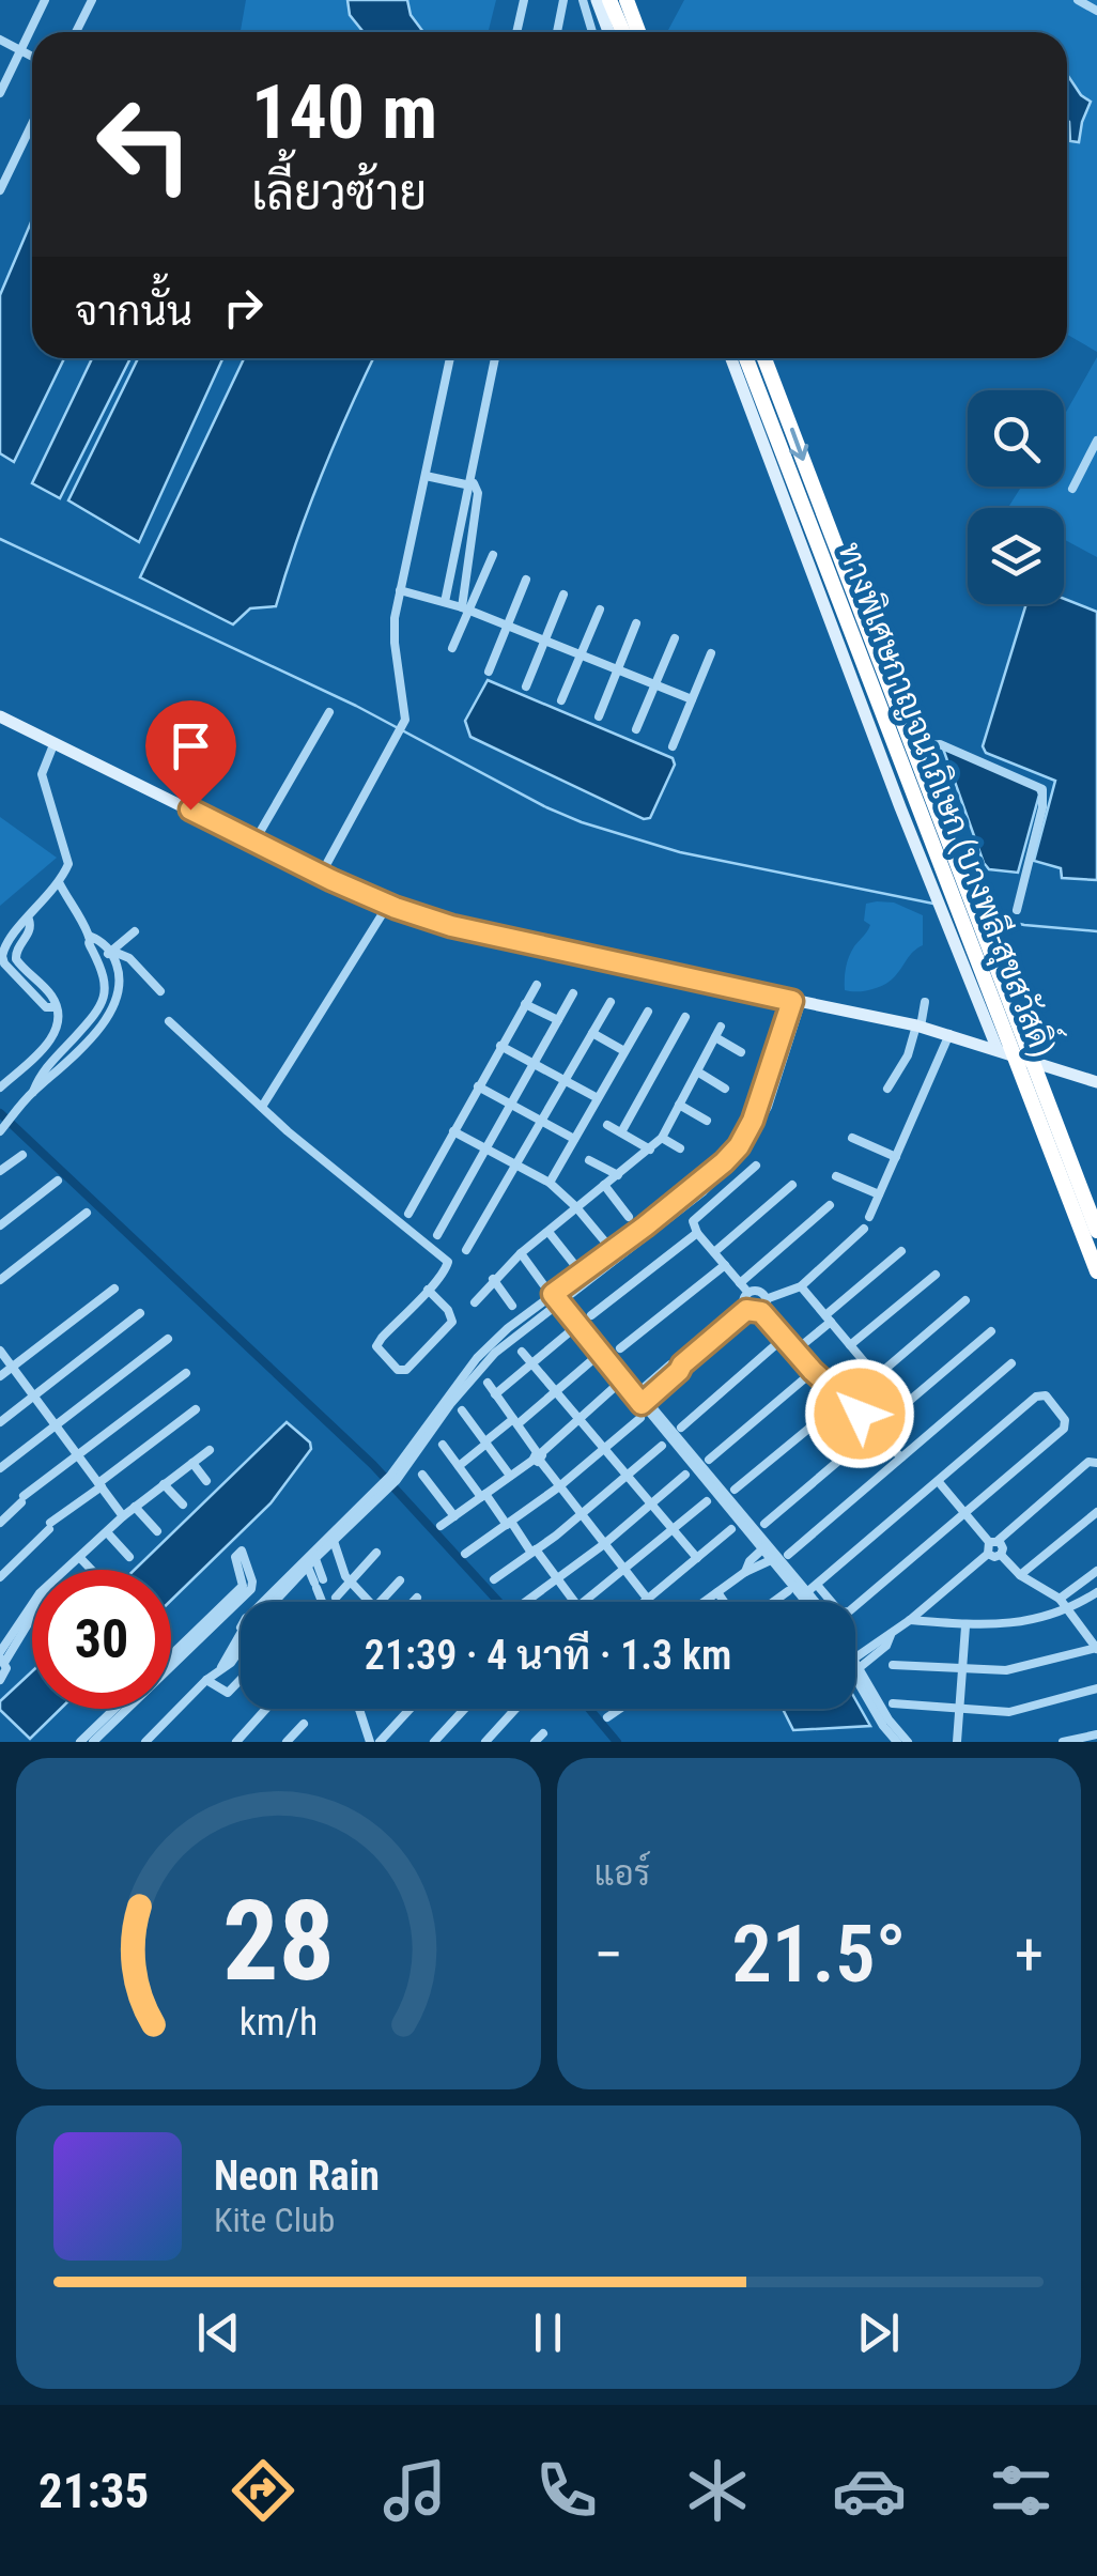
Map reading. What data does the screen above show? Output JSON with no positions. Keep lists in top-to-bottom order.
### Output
{
  "streets": {
    "highway": ["ทางพิเศษกาญจนาภิเษก (บางพลี-สุขสวัสดิ์)"]
  },
  "page": {
    "turn": ["140 m", "เลี้ยวซ้าย"],
    "then": "จากนั้น",
    "limit": "30",
    "trip": "21:39 · 4 นาที · 1.3 km",
    "tile": "แอร์",
    "heat": ["−", "21.5°", "+"],
    "song": ["Neon Rain", "Kite Club"],
    "tabs": "21:35",
    "gauge": ["28", "km/h"]
  }
}
